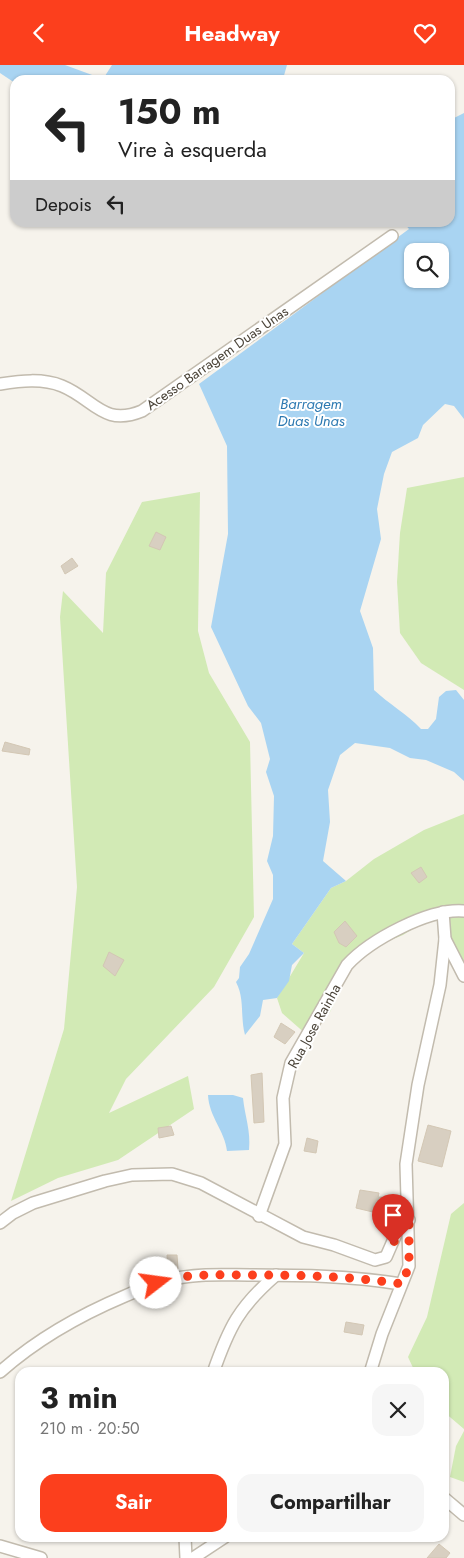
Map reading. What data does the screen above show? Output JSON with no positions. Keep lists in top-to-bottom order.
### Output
{
  "streets": {
    "street": ["Acesso Barragem Duas Unas", "Rua Jose Rainha"]
  },
  "water": ["Barragem Duas Unas"],
  "page": {
    "header": "Headway",
    "turn": ["150 m", "Vire à esquerda"],
    "then": "Depois",
    "heading": ["3 min", "210 m · 20:50"],
    "buttons": ["Sair", "Compartilhar"]
  }
}
